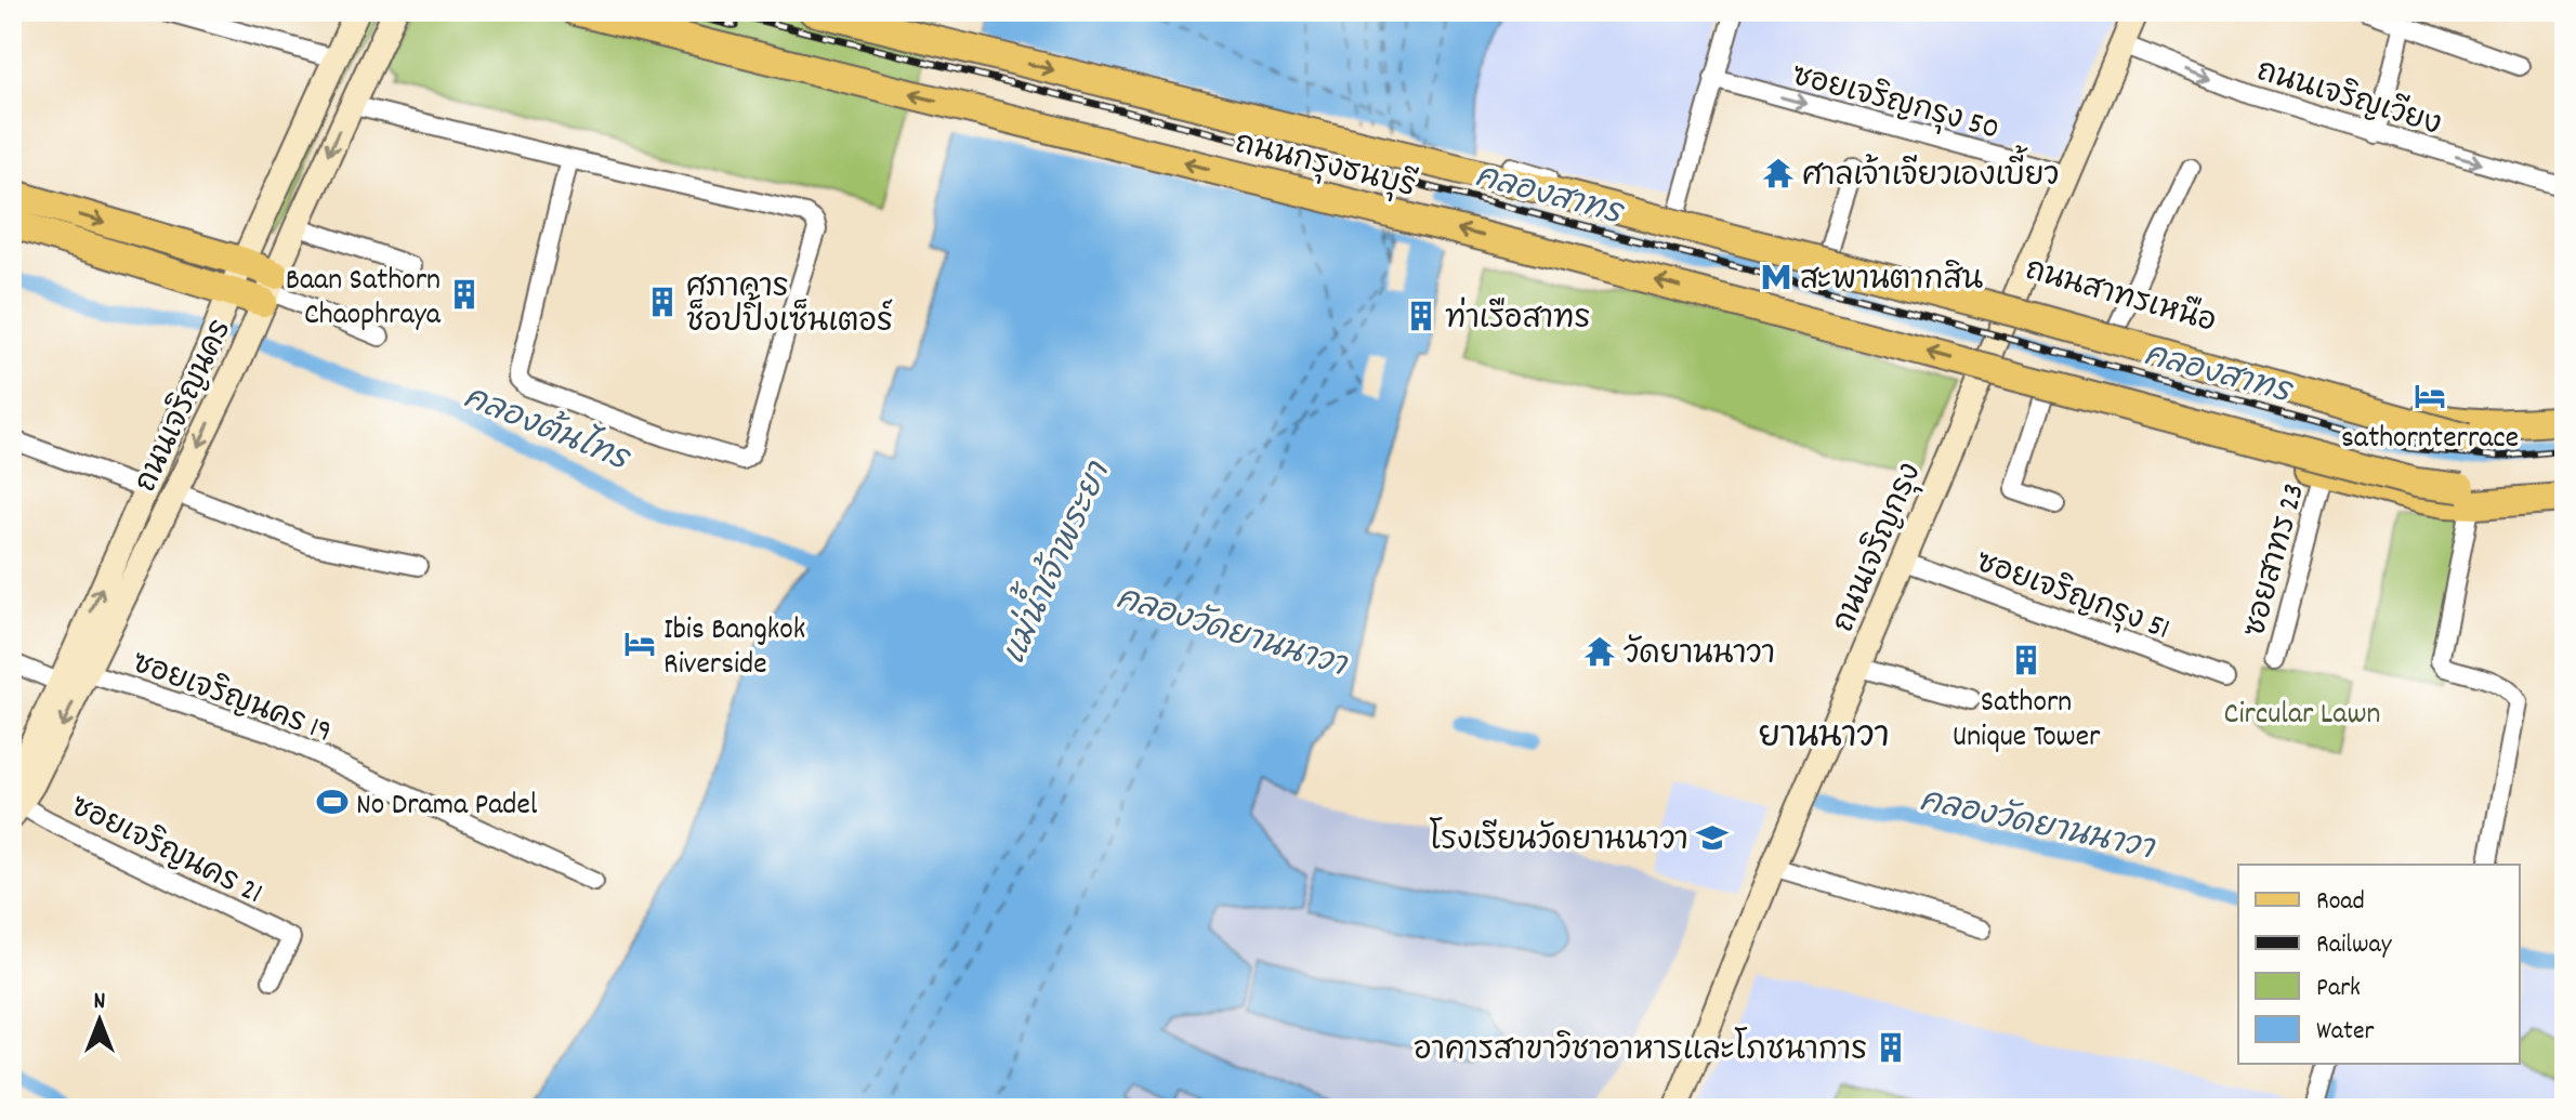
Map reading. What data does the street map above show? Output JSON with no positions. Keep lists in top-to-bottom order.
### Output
{
  "streets": {
    "main road": [
      "ถนนกรุงธนบุรี",
      "ถนนสาทรเหนือ",
      "ถนนเจริญนคร",
      "ถนนเจริญกรุง"
    ],
    "street": [
      "ถนนเจริญเวียง",
      "ซอยเจริญกรุง 50",
      "ซอยสาทร 23",
      "ซอยเจริญกรุง 51",
      "ซอยเจริญนคร 19",
      "ซอยเจริญนคร 21"
    ]
  },
  "crossings": [
    ["ถนนเจริญเวียง", "ถนนเจริญกรุง"],
    ["ซอยเจริญกรุง 50", "ถนนเจริญกรุง"],
    ["ถนนสาทรเหนือ", "ถนนเจริญกรุง"],
    ["ถนนเจริญนคร", "ซอยเจริญนคร 19"],
    ["ถนนเจริญนคร", "ซอยเจริญนคร 21"],
    ["ถนนเจริญกรุง", "ซอยเจริญกรุง 51"]
  ],
  "one_way": ["ซอยเจริญกรุง 50"],
  "districts": ["ยานนาวา"],
  "water": [
    "คลองสาทร",
    "คลองต้นไทร",
    "แม่น้ำเจ้าพระยา",
    "คลองวัดยานนาวา"
  ],
  "parks": ["Circular Lawn"],
  "places": {
    "temple": ["ศาลเจ้าเจียวเองเบี้ยว", "วัดยานนาวา"],
    "metro station": ["สะพานตากสิน"],
    "building": [
      "Baan Sathorn Chaophraya",
      "ศุภาคาร ช็อปปิ้งเซ็นเตอร์",
      "ท่าเรือสาทร",
      "Sathorn Unique Tower",
      "อาคารสาขาวิชาอาหารและโภชนาการ"
    ],
    "hotel": ["sathornterrace", "Ibis Bangkok Riverside"],
    "sports": ["No Drama Padel"],
    "school or university": ["โรงเรียนวัดยานนาวา"]
  },
  "legend": [
    "Road",
    "Railway",
    "Park",
    "Water"
  ],
  "north": "top"
}
